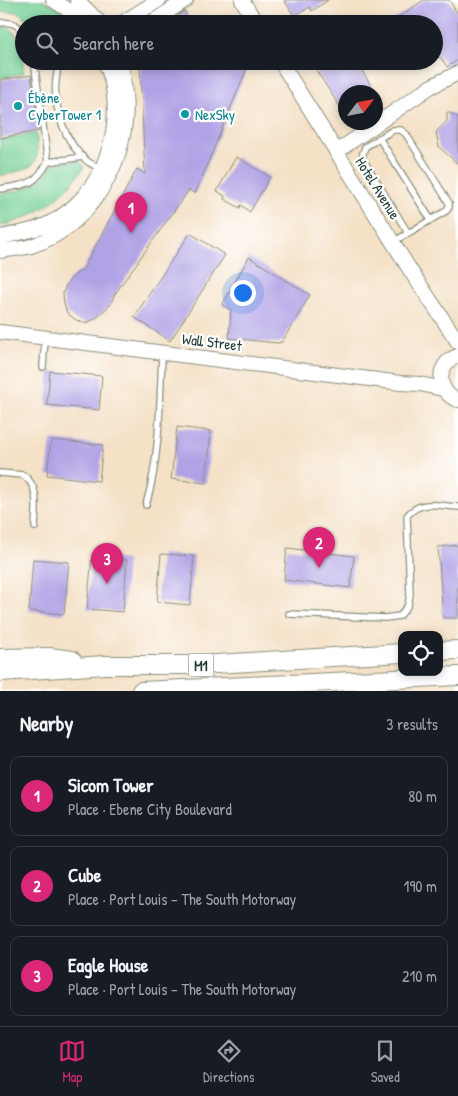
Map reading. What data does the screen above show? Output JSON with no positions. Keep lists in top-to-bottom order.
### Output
{
  "streets": {
    "highway": ["M1"],
    "street": ["Hotel Avenue", "Wall Street"]
  },
  "places": ["Ébène CyberTower 1", "NexSky"],
  "north": "top right",
  "page": {
    "search": "Search here",
    "pins": ["1", "2", "3"],
    "heading": ["Nearby", "3 results"],
    "list": [
      {
        "mark": "1",
        "name": "Sicom Tower",
        "note": "Place · Ebene City Boulevard",
        "value": "80 m"
      },
      {
        "mark": "2",
        "name": "Cube",
        "note": "Place · Port Louis – The South Motorway",
        "value": "190 m"
      },
      {
        "mark": "3",
        "name": "Eagle House",
        "note": "Place · Port Louis – The South Motorway",
        "value": "210 m"
      }
    ],
    "nav": ["Map", "Directions", "Saved"]
  }
}
